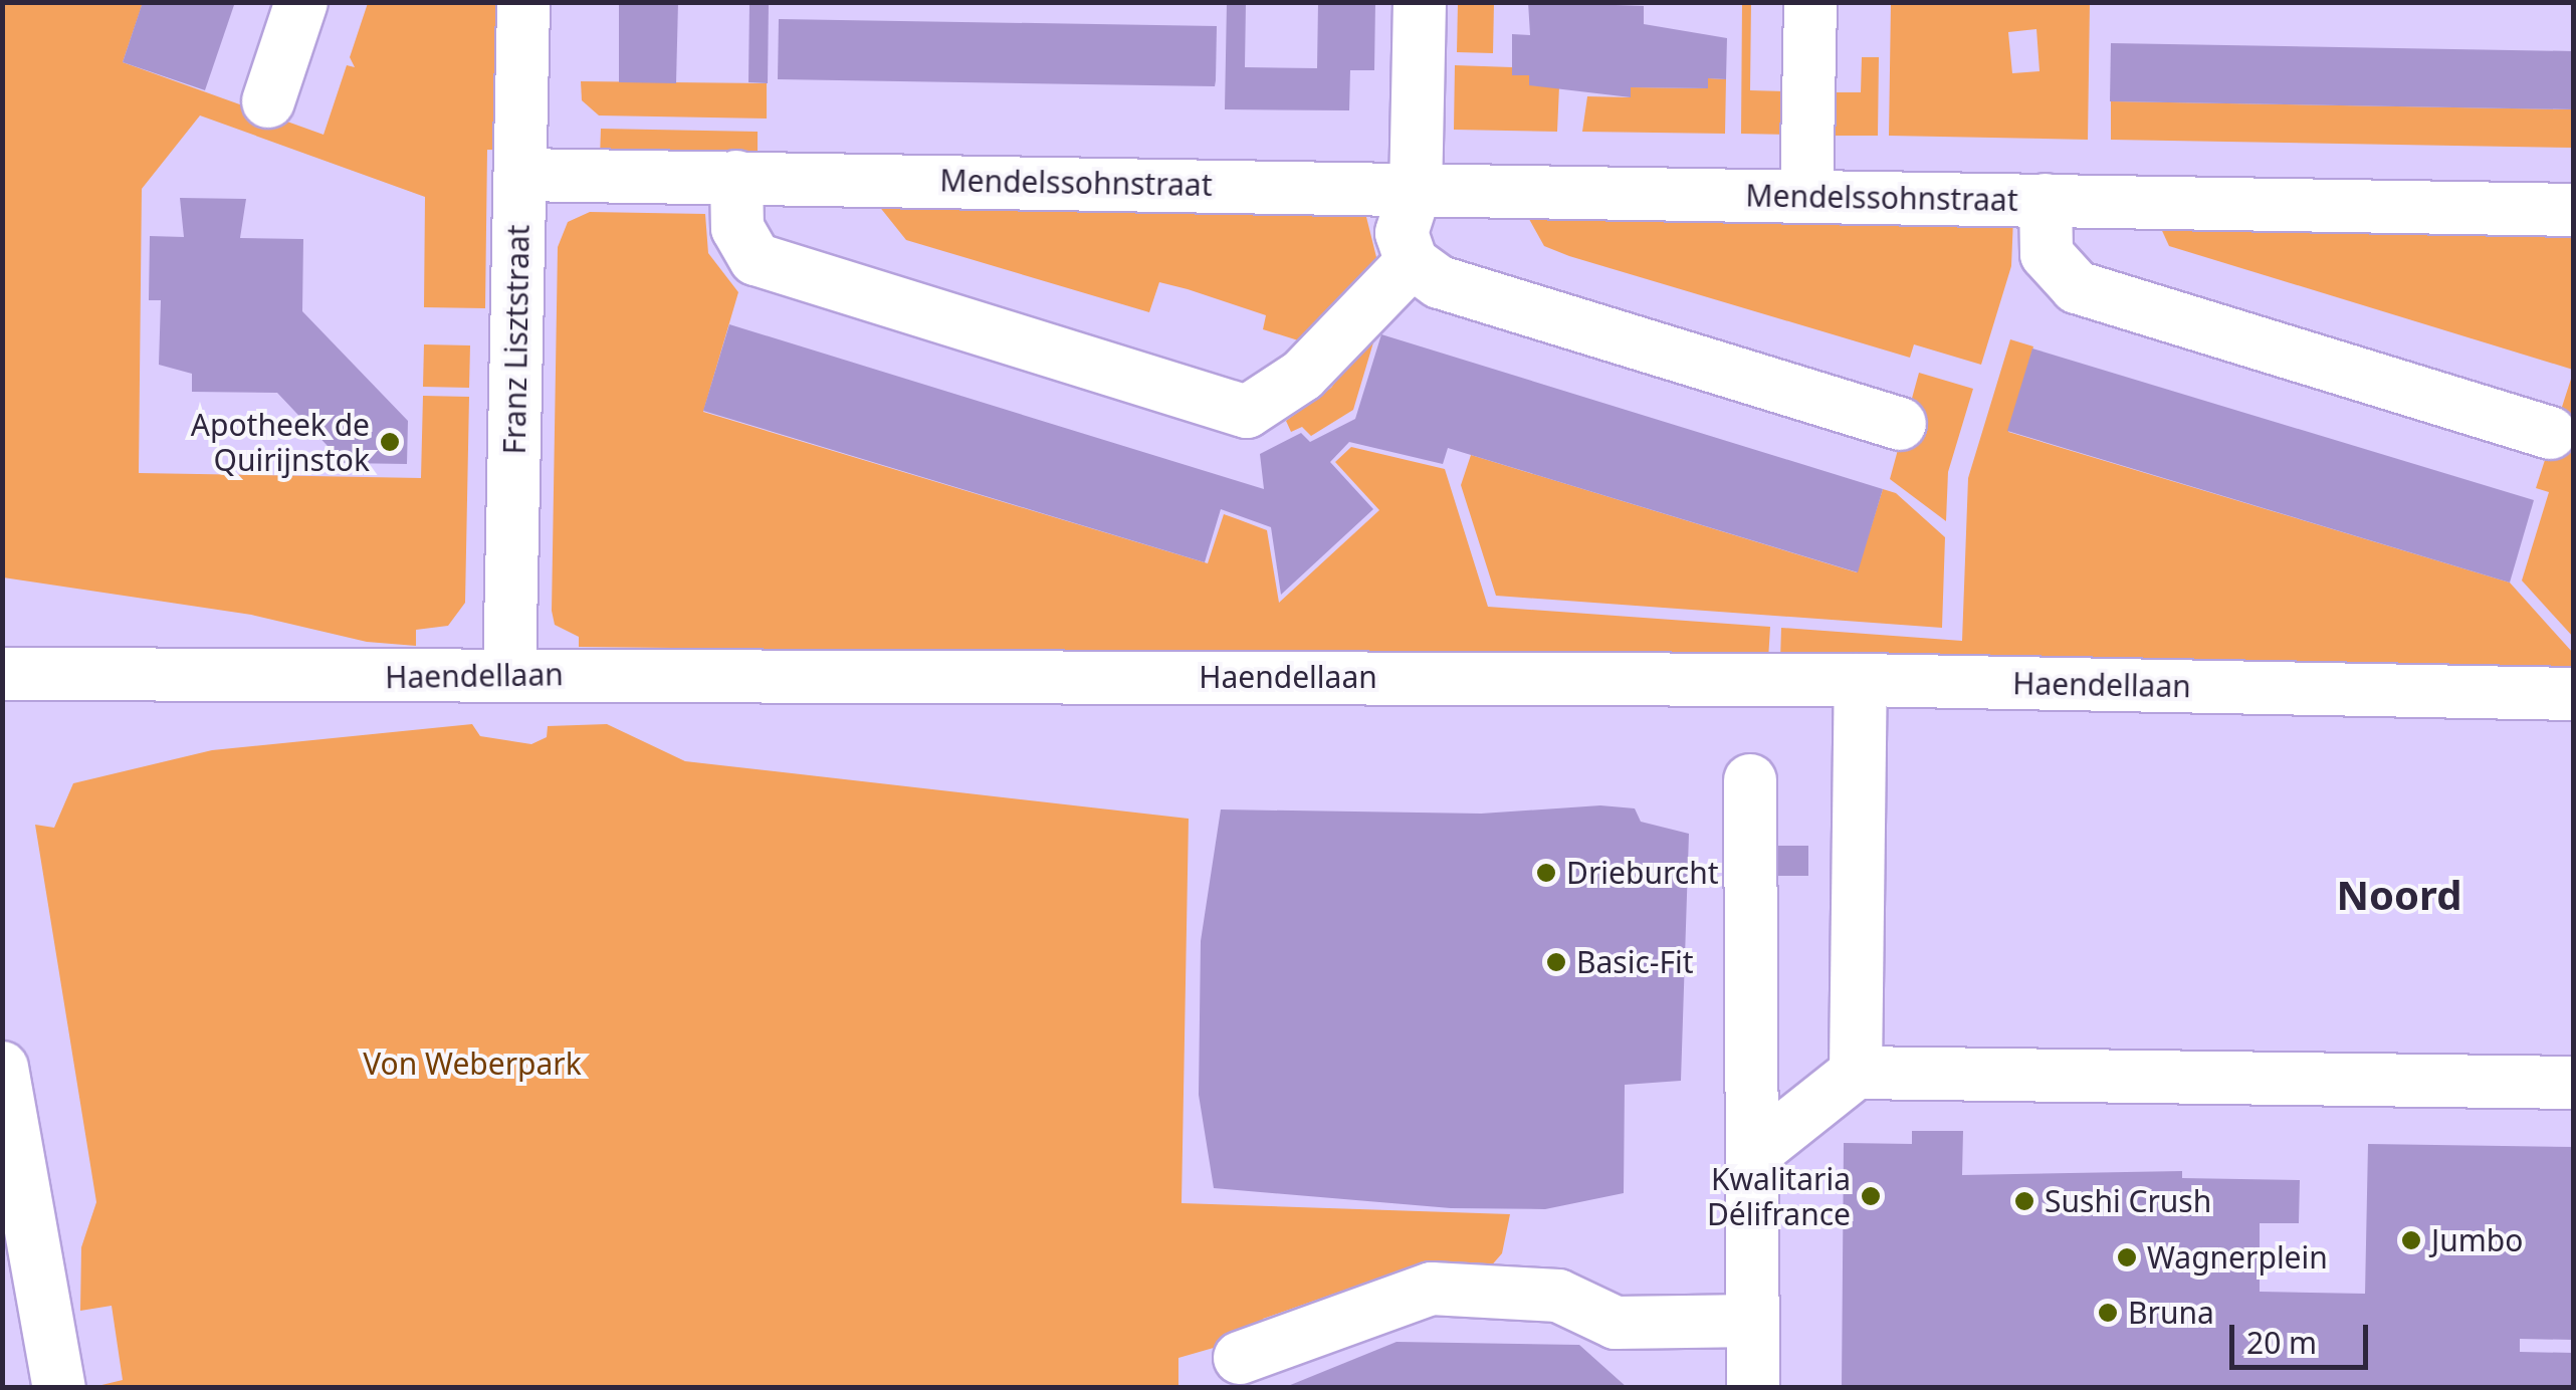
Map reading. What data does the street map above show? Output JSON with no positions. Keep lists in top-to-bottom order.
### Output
{
  "streets": {
    "street": ["Mendelssohnstraat", "Franz Lisztstraat", "Haendellaan"]
  },
  "crossings": [
    ["Mendelssohnstraat", "Franz Lisztstraat"],
    ["Franz Lisztstraat", "Haendellaan"]
  ],
  "districts": ["Noord"],
  "parks": ["Von Weberpark"],
  "places": [
    "Apotheek de Quirijnstok",
    "Drieburcht",
    "Basic-Fit",
    "Kwalitaria Délifrance",
    "Sushi Crush",
    "Jumbo",
    "Wagnerplein",
    "Bruna"
  ],
  "scale_bar": "20 m"
}
